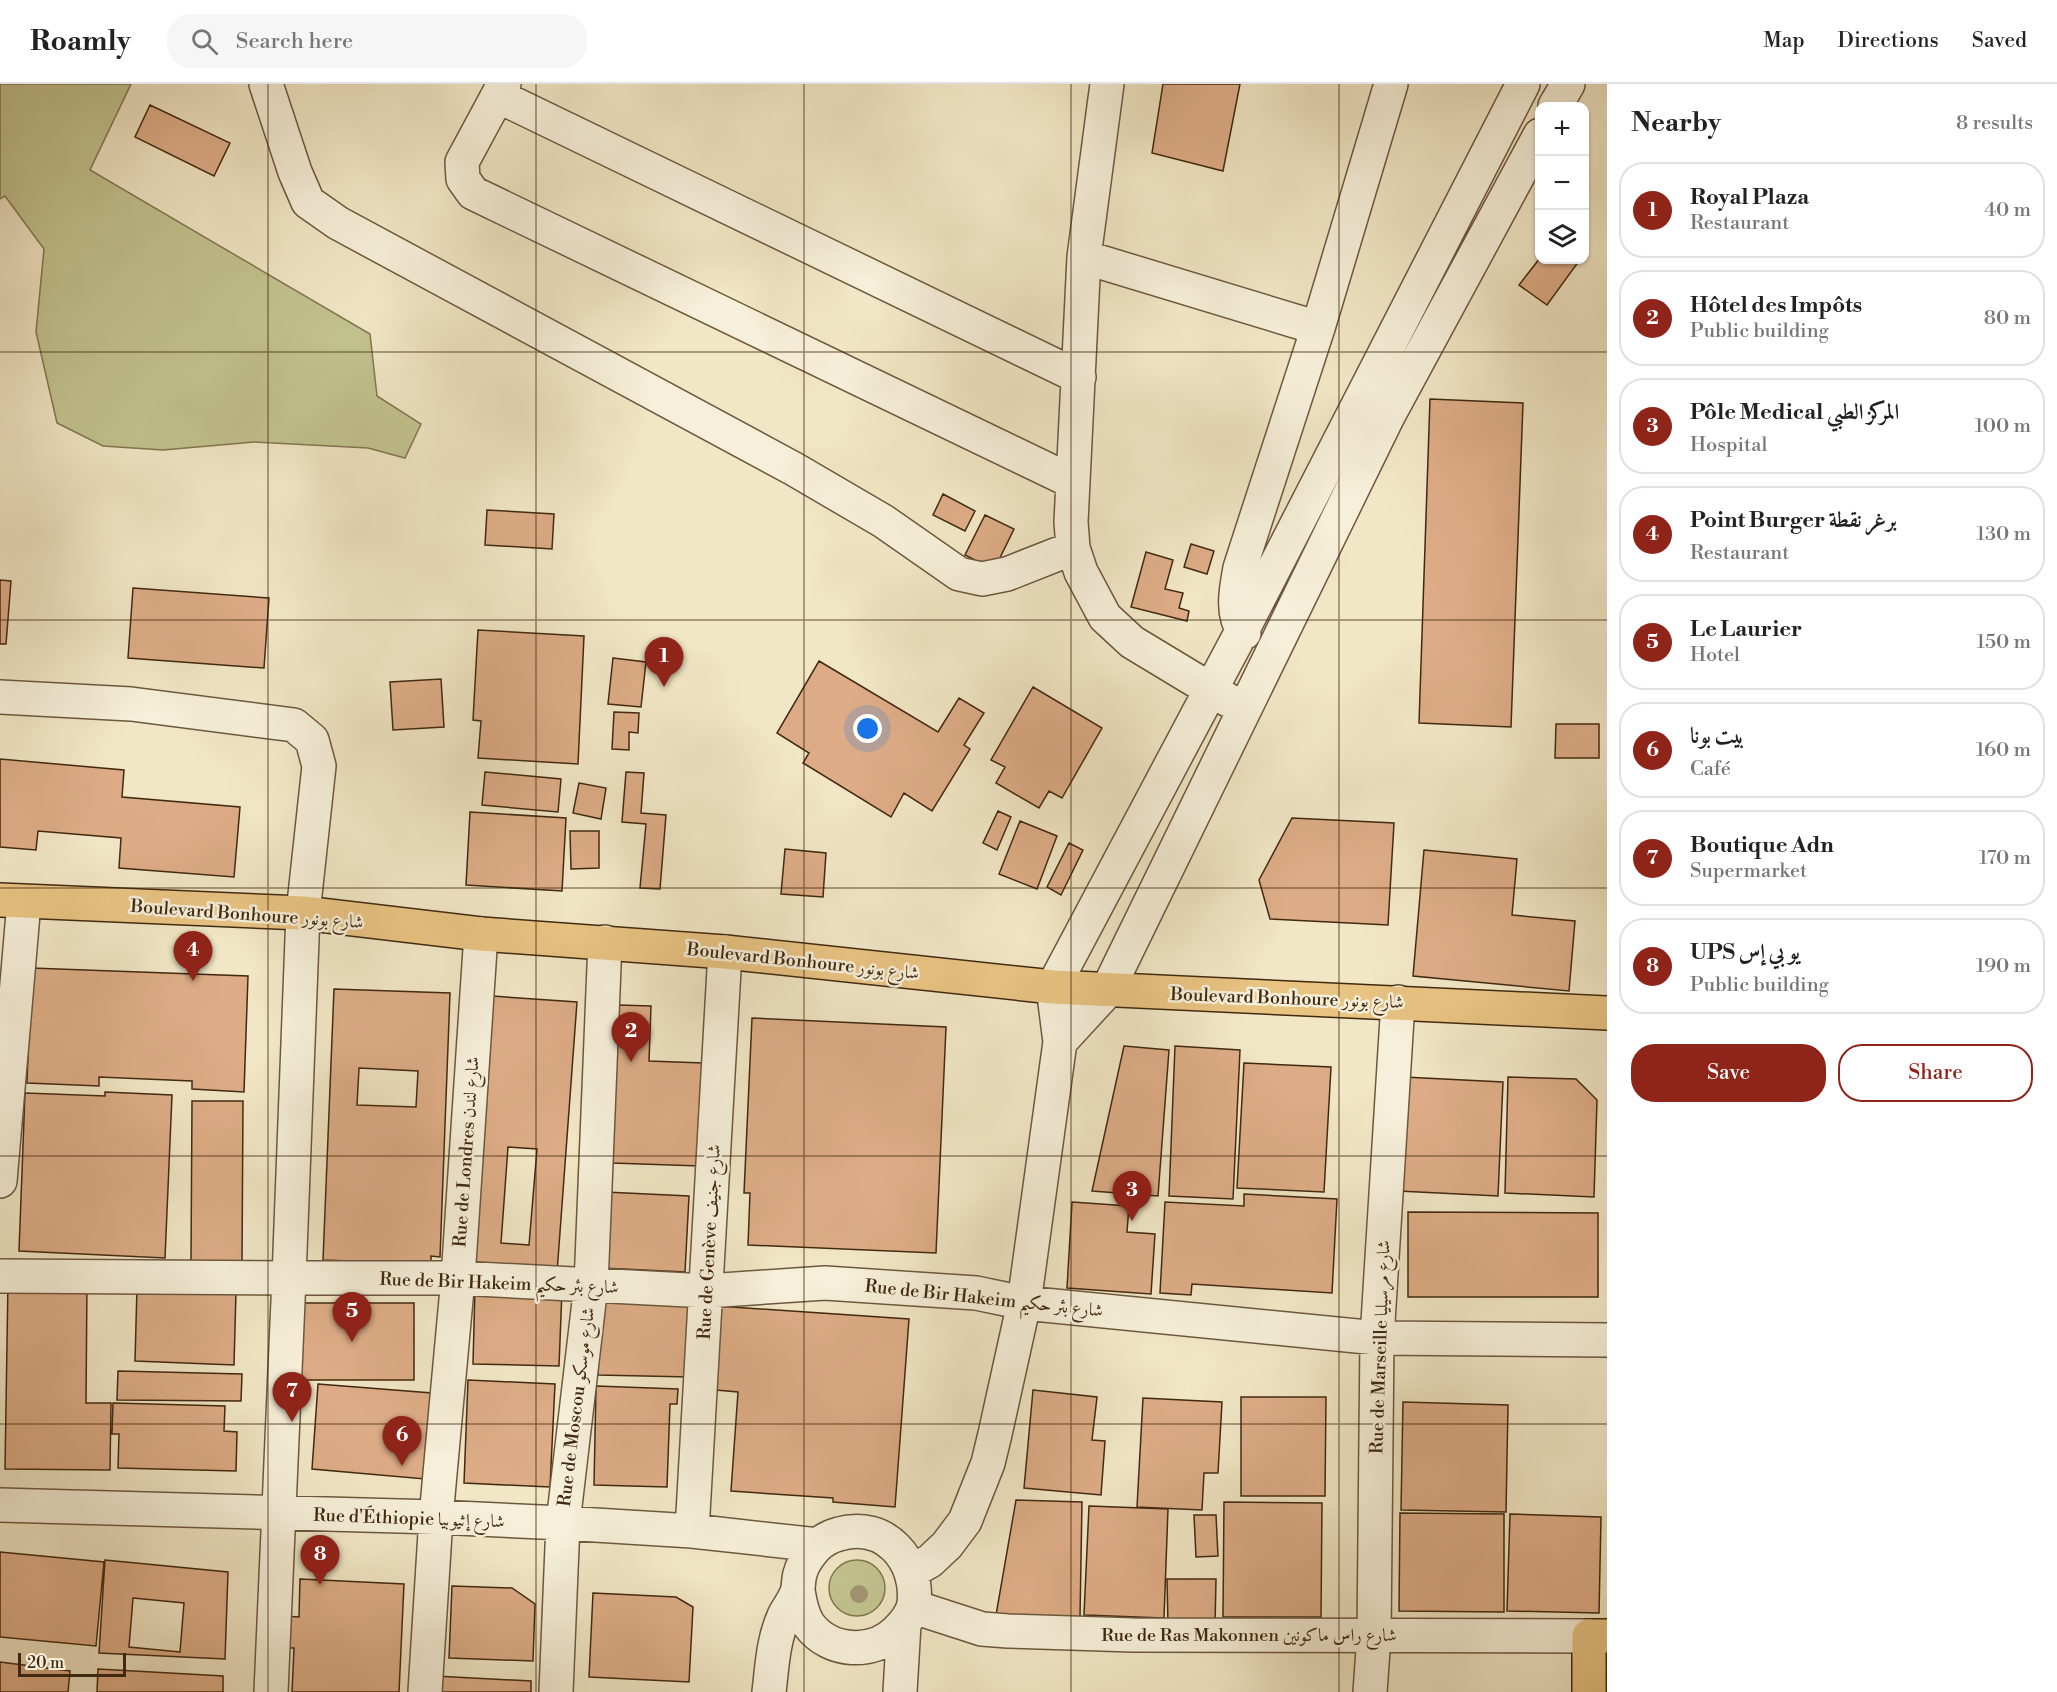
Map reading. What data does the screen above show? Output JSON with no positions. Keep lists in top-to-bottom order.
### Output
{
  "streets": {
    "main road": ["Boulevard Bonhoure شارع بونور"],
    "street": [
      "Rue de Londres شارع لندن",
      "Rue de Genève شارع جنيف",
      "Rue de Bir Hakeim شارع بئر حكيم",
      "Rue de Marseille شارع مرسيليا",
      "Rue de Moscou شارع موسكو",
      "Rue d'Éthiopie شارع إثيوبيا",
      "Rue de Ras Makonnen شارع راس ماكونين"
    ]
  },
  "crossings": [
    ["Boulevard Bonhoure شارع بونور", "Rue de Londres شارع لندن"],
    ["Boulevard Bonhoure شارع بونور", "Rue de Genève شارع جنيف"],
    ["Boulevard Bonhoure شارع بونور", "Rue de Marseille شارع مرسيليا"],
    ["Boulevard Bonhoure شارع بونور", "Rue de Moscou شارع موسكو"],
    ["Rue de Londres شارع لندن", "Rue de Bir Hakeim شارع بئر حكيم"],
    ["Rue de Londres شارع لندن", "Rue d'Éthiopie شارع إثيوبيا"],
    ["Rue de Genève شارع جنيف", "Rue de Bir Hakeim شارع بئر حكيم"],
    ["Rue de Genève شارع جنيف", "Rue d'Éthiopie شارع إثيوبيا"],
    ["Rue de Bir Hakeim شارع بئر حكيم", "Rue de Marseille شارع مرسيليا"],
    ["Rue de Bir Hakeim شارع بئر حكيم", "Rue de Moscou شارع موسكو"],
    ["Rue de Marseille شارع مرسيليا", "Rue de Ras Makonnen شارع راس ماكونين"],
    ["Rue de Moscou شارع موسكو", "Rue d'Éthiopie شارع إثيوبيا"],
    ["Rue d'Éthiopie شارع إثيوبيا", "Rue de Ras Makonnen شارع راس ماكونين"]
  ],
  "scale_bar": "20 m",
  "page": {
    "header": "Roamly",
    "search": "Search here",
    "nav": ["Map", "Directions", "Saved"],
    "heading": ["Nearby", "8 results"],
    "map_buttons": ["+", "−"],
    "list": [
      {
        "mark": "1",
        "name": "Royal Plaza",
        "note": "Restaurant",
        "value": "40 m"
      },
      {
        "mark": "2",
        "name": "Hôtel des Impôts",
        "note": "Public building",
        "value": "80 m"
      },
      {
        "mark": "3",
        "name": "Pôle Medical المركز الطبي",
        "note": "Hospital",
        "value": "100 m"
      },
      {
        "mark": "4",
        "name": "Point Burger برغر نقطة",
        "note": "Restaurant",
        "value": "130 m"
      },
      {
        "mark": "5",
        "name": "Le Laurier",
        "note": "Hotel",
        "value": "150 m"
      },
      {
        "mark": "6",
        "name": "بيت بونا",
        "note": "Café",
        "value": "160 m"
      },
      {
        "mark": "7",
        "name": "Boutique Adn",
        "note": "Supermarket",
        "value": "170 m"
      },
      {
        "mark": "8",
        "name": "UPS يو بي إس",
        "note": "Public building",
        "value": "190 m"
      }
    ],
    "pins": [
      "1",
      "4",
      "2",
      "3",
      "5",
      "7",
      "6",
      "8"
    ],
    "buttons": ["Save", "Share"],
    "scale": "20 m"
  }
}
